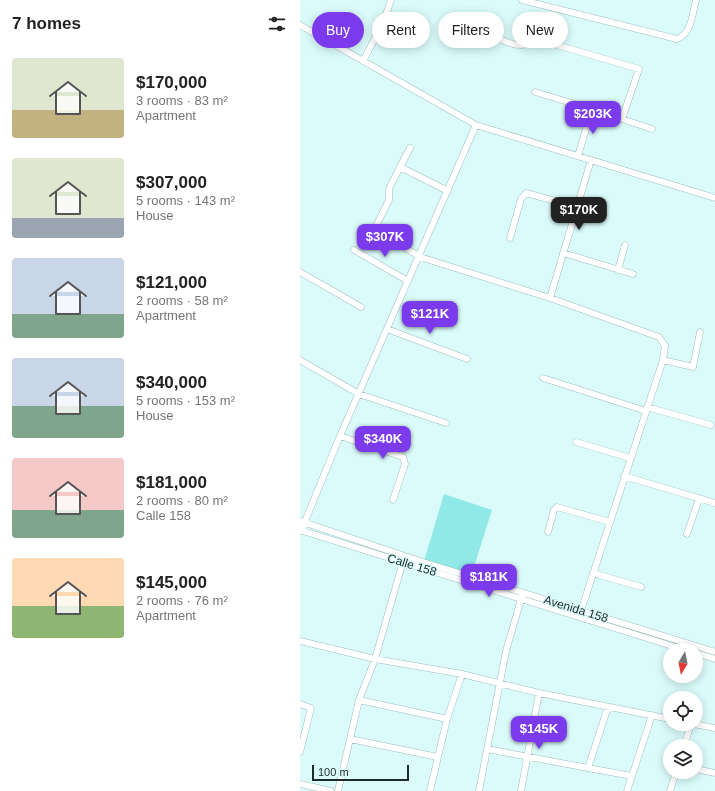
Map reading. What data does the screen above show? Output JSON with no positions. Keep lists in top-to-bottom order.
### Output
{
  "streets": {
    "street": ["Calle 158", "Avenida 158"]
  },
  "crossings": [
    ["Calle 158", "Avenida 158"]
  ],
  "scale_bar": "100 m",
  "north": "bottom",
  "page": {
    "heading": "7 homes",
    "chip": [
      "Buy",
      "Rent",
      "Filters",
      "New"
    ],
    "list": [
      {
        "name": "$170,000",
        "note": "3 rooms · 83 m² · Apartment"
      },
      {
        "name": "$307,000",
        "note": "5 rooms · 143 m² · House"
      },
      {
        "name": "$121,000",
        "note": "2 rooms · 58 m² · Apartment"
      },
      {
        "name": "$340,000",
        "note": "5 rooms · 153 m² · House"
      },
      {
        "name": "$181,000",
        "note": "2 rooms · 80 m² · Calle 158"
      },
      {
        "name": "$145,000",
        "note": "2 rooms · 76 m² · Apartment"
      }
    ],
    "price": [
      "$203K",
      "$170K",
      "$307K",
      "$121K",
      "$340K",
      "$181K",
      "$145K"
    ],
    "scale": "100 m"
  }
}
